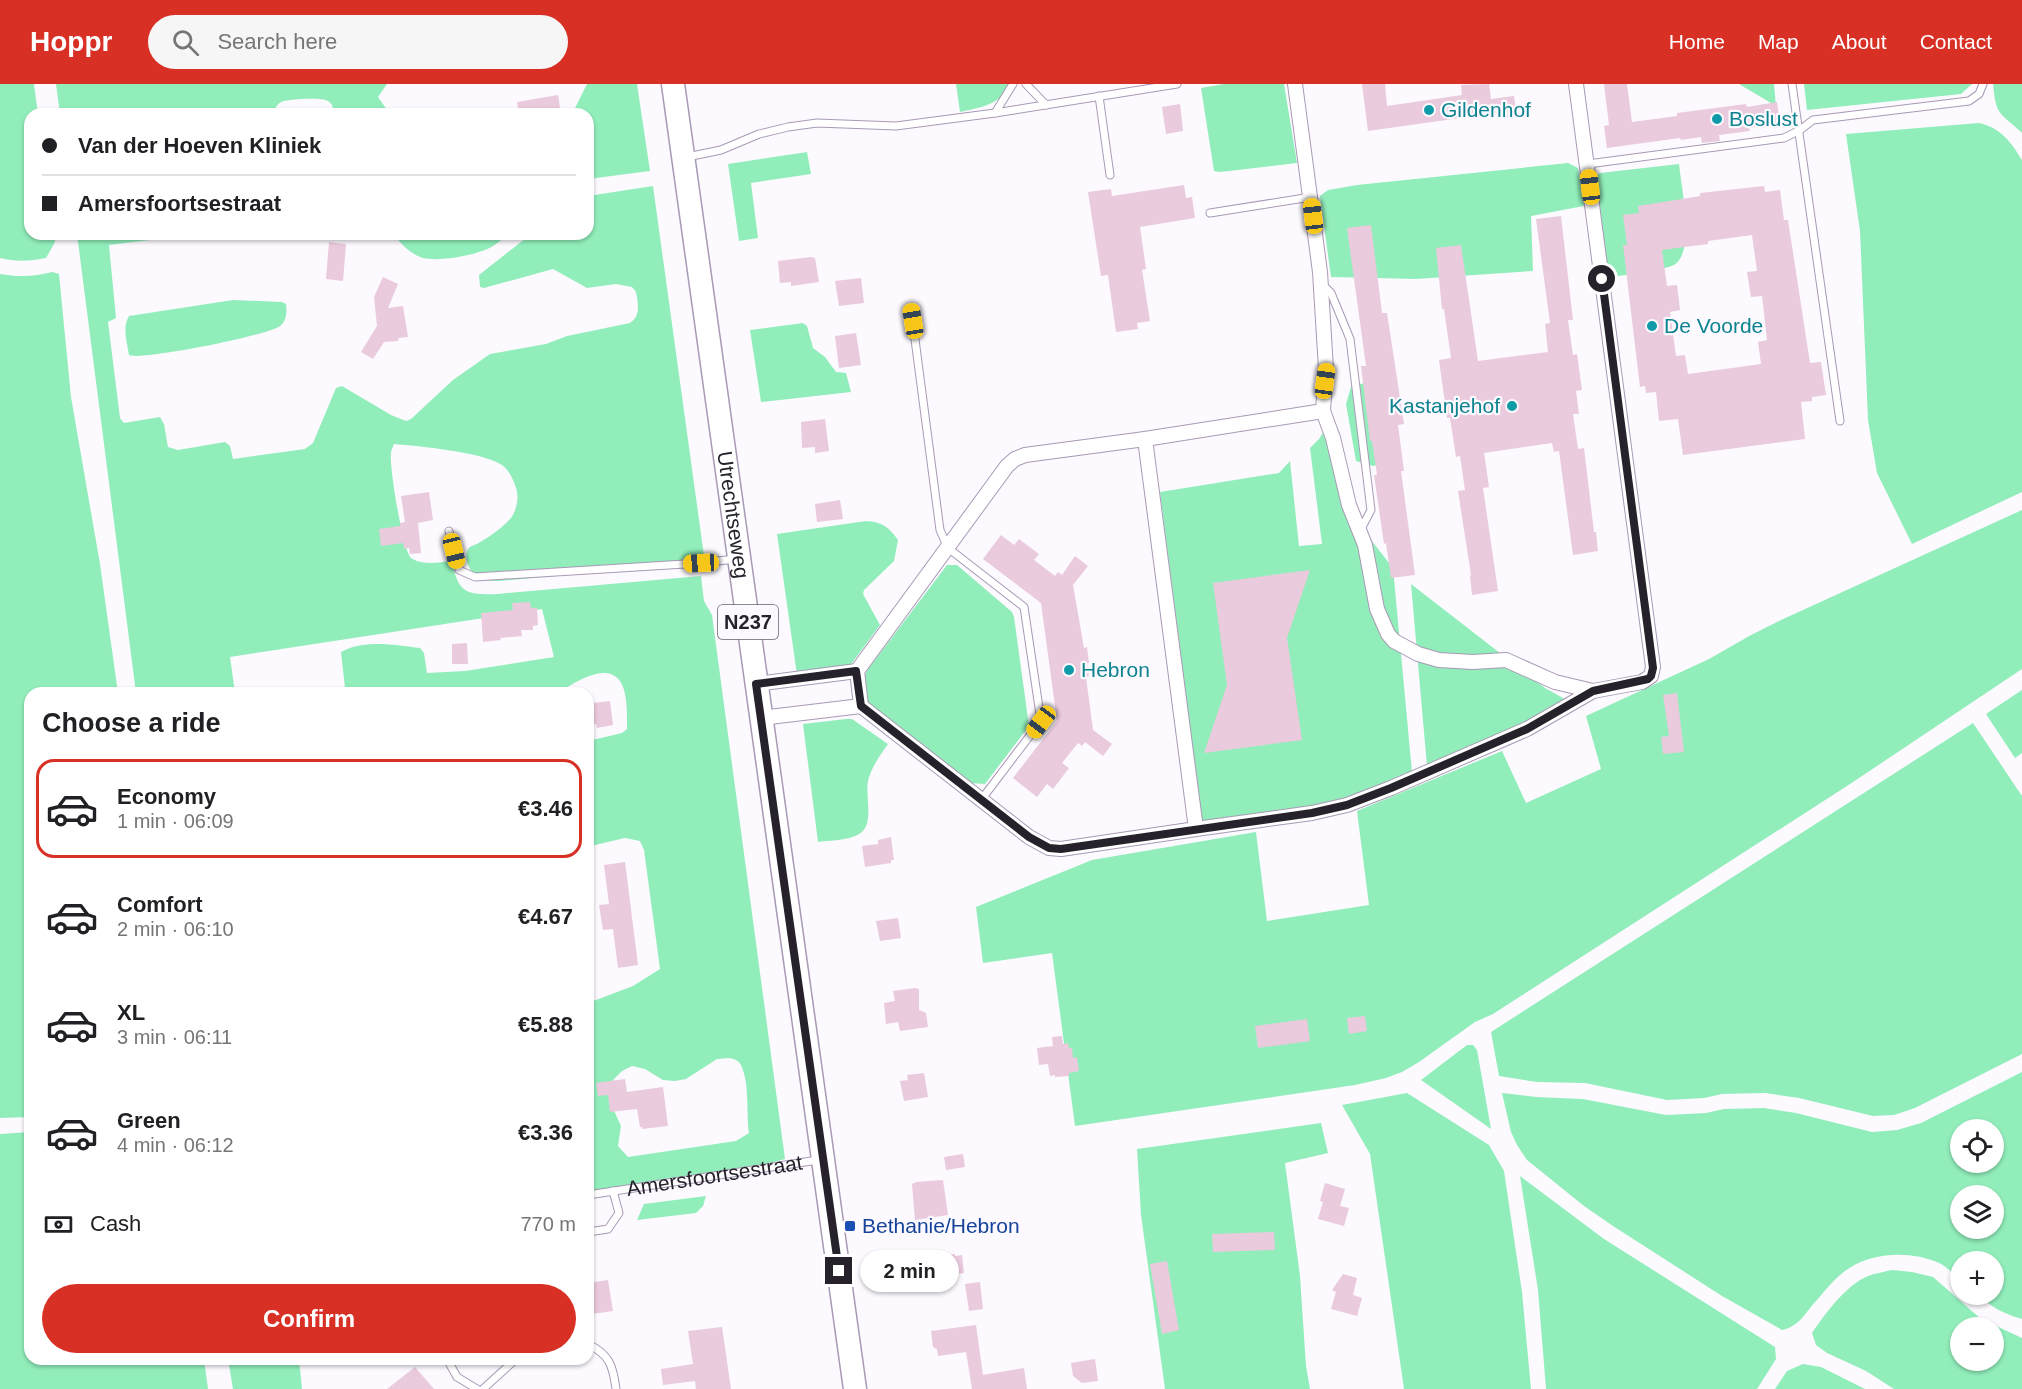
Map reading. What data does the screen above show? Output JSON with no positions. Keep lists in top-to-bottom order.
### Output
{
  "streets": {
    "main road": ["Utrechtseweg", "N237", "Amersfoortsestraat"]
  },
  "crossings": [
    ["Utrechtseweg", "Amersfoortsestraat"]
  ],
  "places": {
    "other": [
      "Gildenhof",
      "Boslust",
      "De Voorde",
      "Kastanjehof",
      "Hebron"
    ],
    "transit": ["Bethanie/Hebron"]
  },
  "page": {
    "header": "Hoppr",
    "search": "Search here",
    "nav": [
      "Home",
      "Map",
      "About",
      "Contact"
    ],
    "banner": ["Van der Hoeven Kliniek", "Amersfoortsestraat"],
    "heading": "Choose a ride",
    "list": [
      {
        "name": "Economy",
        "note": "1 min · 06:09",
        "value": "€3.46"
      },
      {
        "name": "Comfort",
        "note": "2 min · 06:10",
        "value": "€4.67"
      },
      {
        "name": "XL",
        "note": "3 min · 06:11",
        "value": "€5.88"
      },
      {
        "name": "Green",
        "note": "4 min · 06:12",
        "value": "€3.36"
      }
    ],
    "map_buttons": ["+", "−"],
    "pay": ["Cash", "770 m"],
    "bubble": "2 min",
    "buttons": "Confirm"
  }
}
